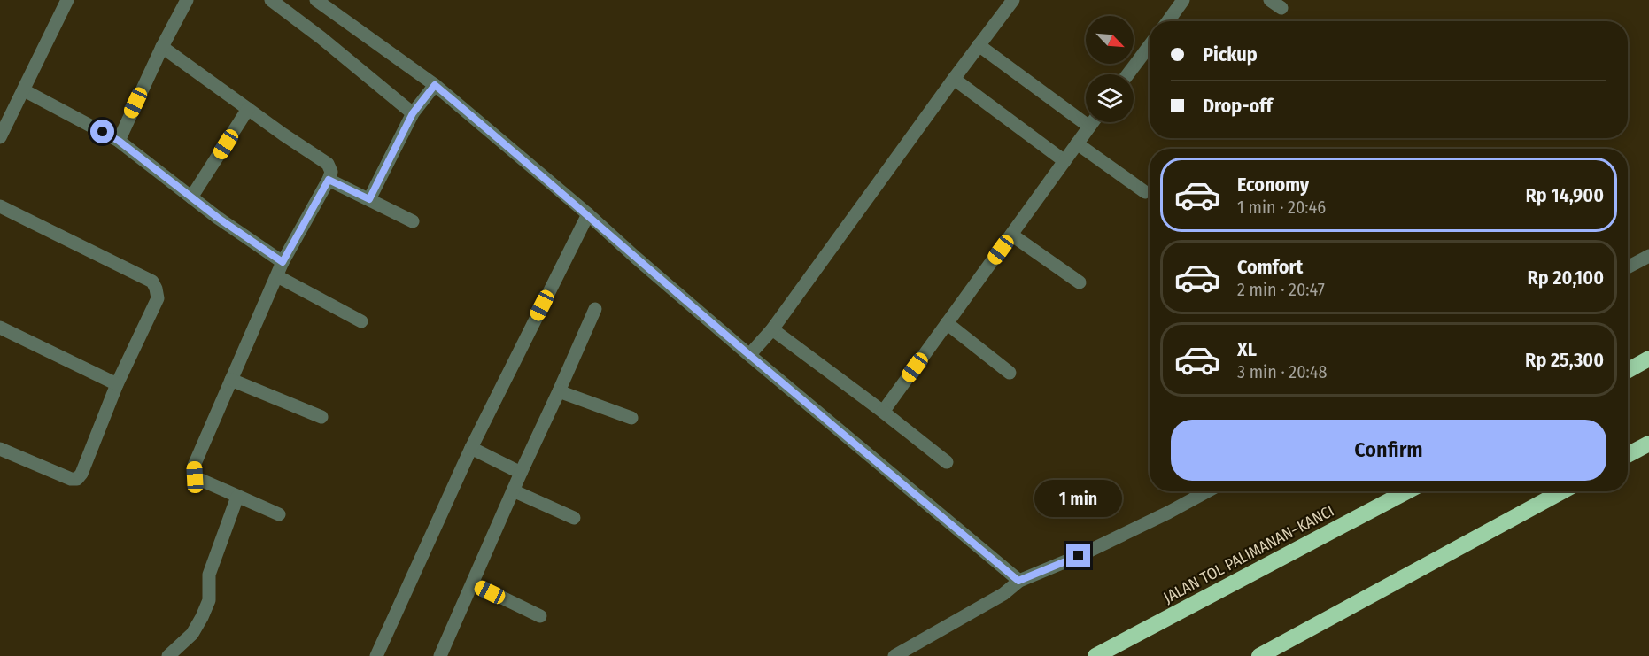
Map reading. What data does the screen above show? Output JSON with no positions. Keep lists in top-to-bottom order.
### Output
{
  "streets": {
    "highway": ["JALAN TOL PALIMANAN–KANCI"]
  },
  "north": "bottom right",
  "page": {
    "banner": ["Pickup", "Drop-off"],
    "list": [
      {
        "name": "Economy",
        "note": "1 min · 20:46",
        "value": "Rp 14,900"
      },
      {
        "name": "Comfort",
        "note": "2 min · 20:47",
        "value": "Rp 20,100"
      },
      {
        "name": "XL",
        "note": "3 min · 20:48",
        "value": "Rp 25,300"
      }
    ],
    "buttons": "Confirm",
    "bubble": "1 min"
  }
}
